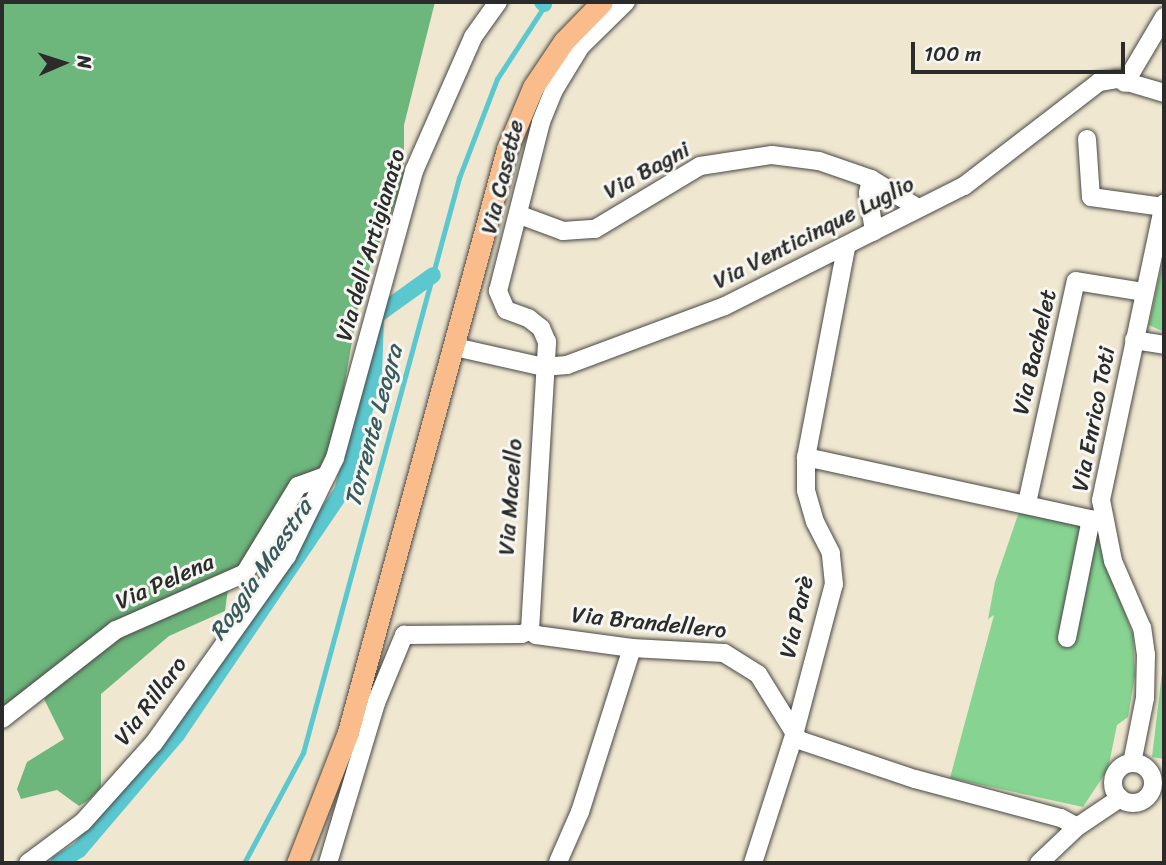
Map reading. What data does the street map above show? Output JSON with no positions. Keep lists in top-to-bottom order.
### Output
{
  "streets": {
    "street": [
      "Via Bagni",
      "Via Casette",
      "Via Venticinque Luglio",
      "Via dell'Artigianato",
      "Via Bachelet",
      "Via Enrico Toti",
      "Via Macello",
      "Via Pelena",
      "Via Parè",
      "Via Brandellero",
      "Via Rillaro"
    ]
  },
  "crossings": [
    ["Via Bagni", "Via Casette"],
    ["Via Bagni", "Via Venticinque Luglio"],
    ["Via Casette", "Via Venticinque Luglio"],
    ["Via Casette", "Via Macello"],
    ["Via Venticinque Luglio", "Via Macello"],
    ["Via Venticinque Luglio", "Via Parè"],
    ["Via dell'Artigianato", "Via Rillaro"],
    ["Via Bachelet", "Via Enrico Toti"],
    ["Via Macello", "Via Brandellero"],
    ["Via Pelena", "Via Rillaro"],
    ["Via Parè", "Via Brandellero"]
  ],
  "water": ["Torrente Leogra", "Roggia Maestra"],
  "scale_bar": "100 m",
  "north": "right"
}
